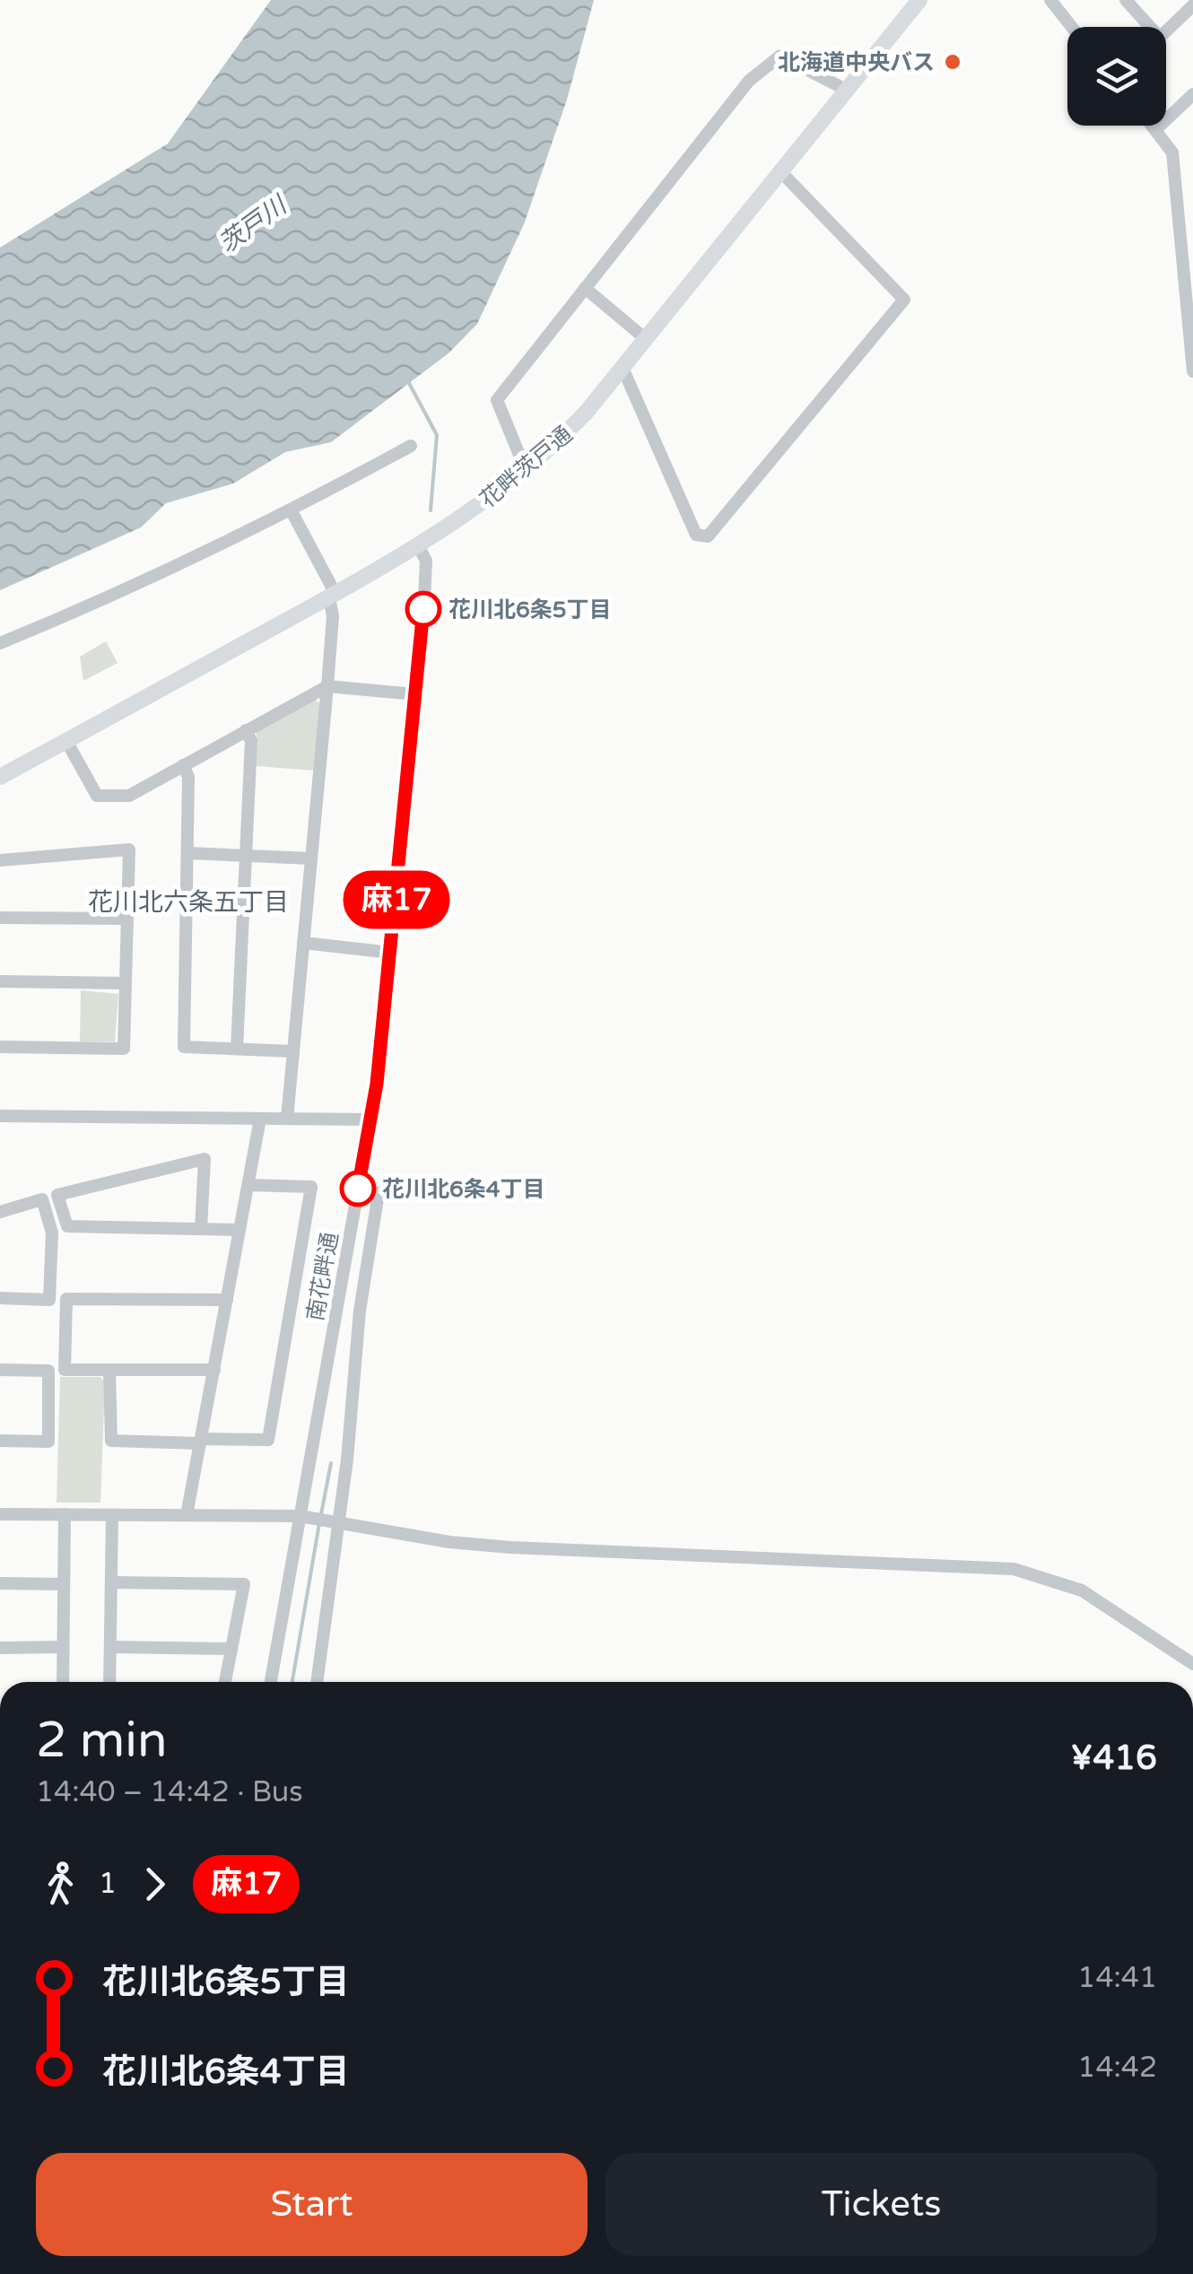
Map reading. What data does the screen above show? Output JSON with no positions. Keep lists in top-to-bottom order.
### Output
{
  "streets": {
    "main road": ["花畔茨戸通"],
    "street": ["南花畔通"]
  },
  "crossings": [
    ["花畔茨戸通", "南花畔通"]
  ],
  "districts": ["花川北六条五丁目"],
  "water": ["茨戸川"],
  "places": ["北海道中央バス", "花川北6条5丁目", "花川北6条4丁目"],
  "lines": ["bus line 麻17"],
  "page": {
    "on_map": "麻17",
    "heading": ["2 min", "14:40 – 14:42 · Bus", "¥416"],
    "legs": ["1", "麻17"],
    "list": [
      {
        "name": "花川北6条5丁目",
        "value": "14:41"
      },
      {
        "name": "花川北6条4丁目",
        "value": "14:42"
      }
    ],
    "buttons": ["Start", "Tickets"]
  }
}
